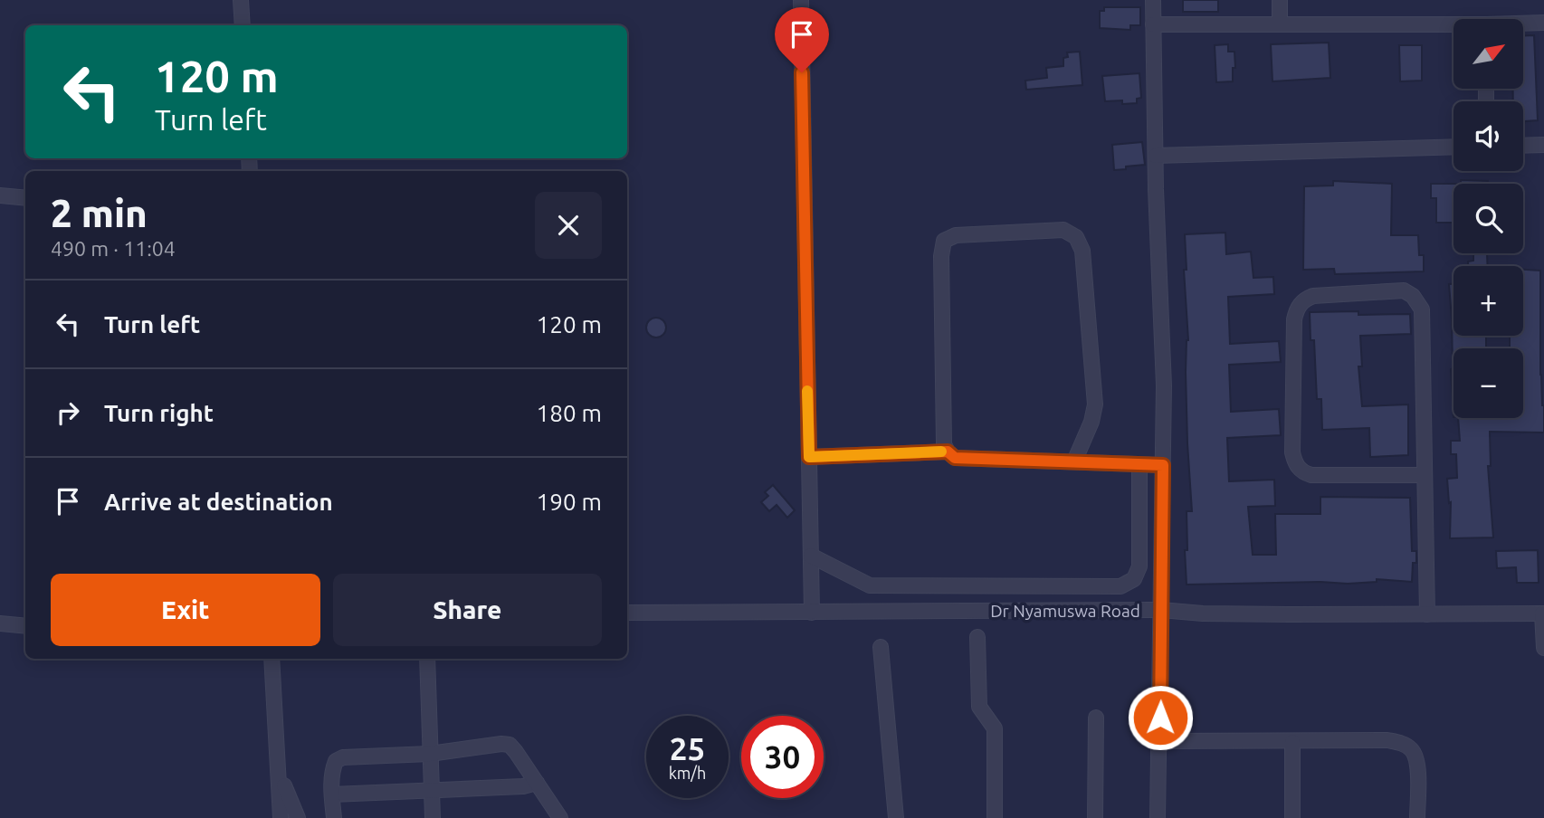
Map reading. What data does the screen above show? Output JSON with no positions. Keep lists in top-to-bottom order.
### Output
{
  "streets": {
    "street": ["Dr Nyamuswa Road"]
  },
  "north": "top right",
  "page": {
    "map_buttons": ["+", "−"],
    "turn": ["120 m", "Turn left"],
    "heading": ["2 min", "490 m · 11:04"],
    "list": [
      {
        "name": "Turn left",
        "value": "120 m"
      },
      {
        "name": "Turn right",
        "value": "180 m"
      },
      {
        "name": "Arrive at destination",
        "value": "190 m"
      }
    ],
    "buttons": ["Exit", "Share"],
    "speed": "25 km/h",
    "limit": "30"
  }
}
